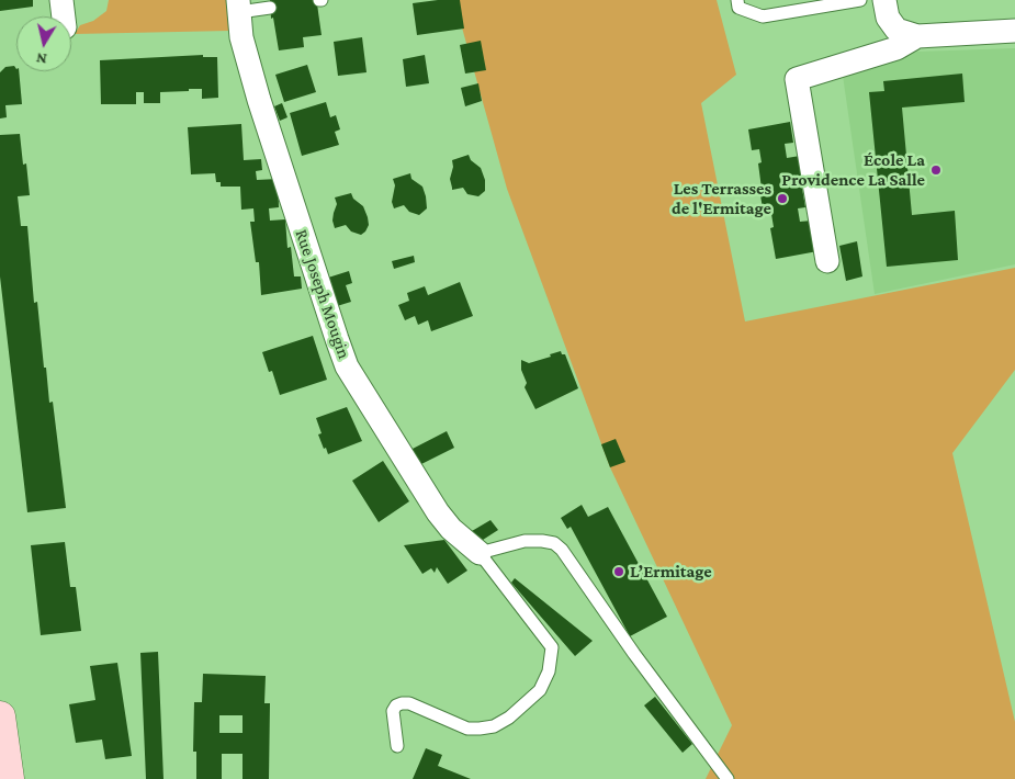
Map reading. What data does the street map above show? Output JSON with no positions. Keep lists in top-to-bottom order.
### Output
{
  "streets": {
    "street": ["Rue Joseph Mougin"]
  },
  "places": ["École La Providence La Salle", "Les Terrasses de l'Ermitage", "L’Ermitage"],
  "north": "bottom"
}
